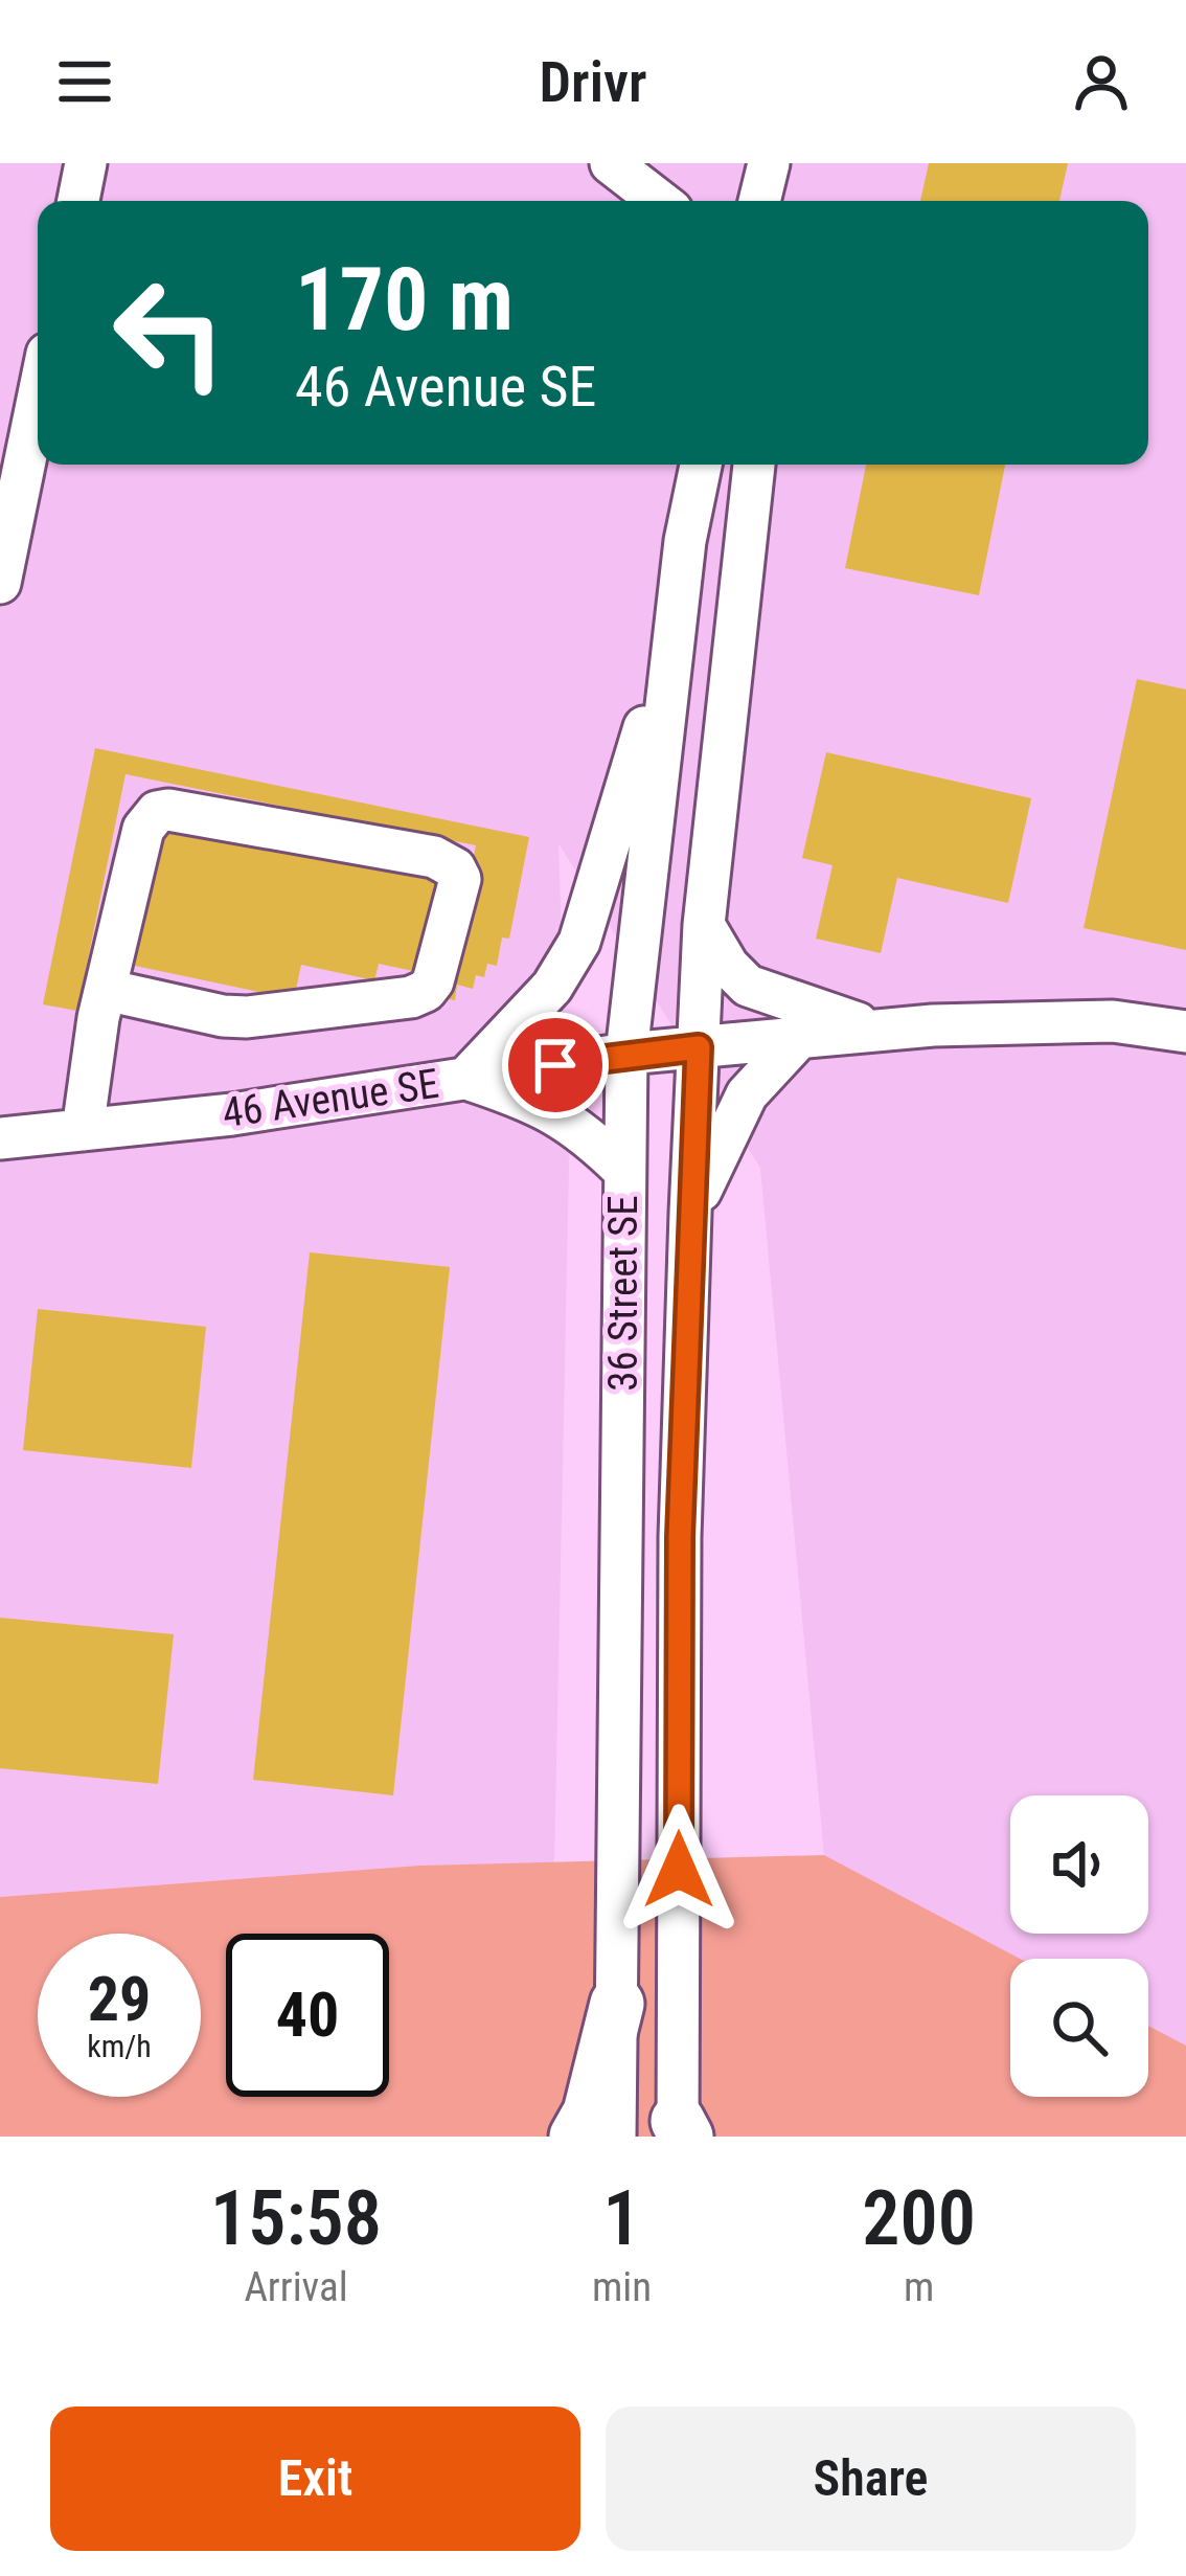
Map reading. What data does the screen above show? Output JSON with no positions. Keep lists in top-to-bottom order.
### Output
{
  "streets": {
    "street": ["46 Avenue SE", "36 Street SE"]
  },
  "crossings": [
    ["46 Avenue SE", "36 Street SE"]
  ],
  "page": {
    "header": "Drivr",
    "turn": ["170 m", "46 Avenue SE"],
    "speed": "29 km/h",
    "limit": "40",
    "eta": [
      "15:58",
      "Arrival",
      "1",
      "min",
      "200",
      "m"
    ],
    "buttons": ["Exit", "Share"]
  }
}
